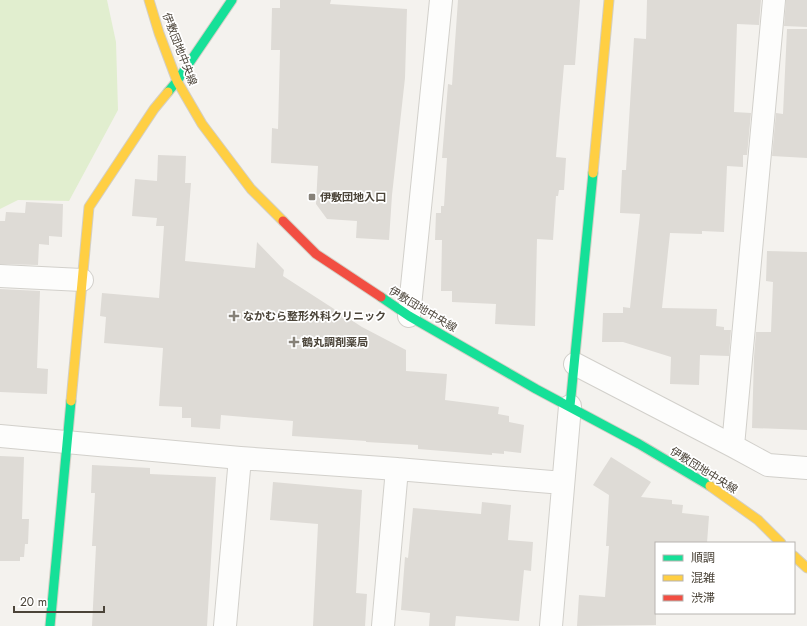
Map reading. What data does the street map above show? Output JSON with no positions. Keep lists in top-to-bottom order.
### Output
{
  "streets": {
    "street": ["伊敷団地中央線"]
  },
  "places": {
    "transit": ["伊敷団地入口"],
    "health": ["なかむら整形外科クリニック", "鶴丸調剤薬局"]
  },
  "legend": ["順調", "混雑", "渋滞"],
  "scale_bar": "20 m"
}
